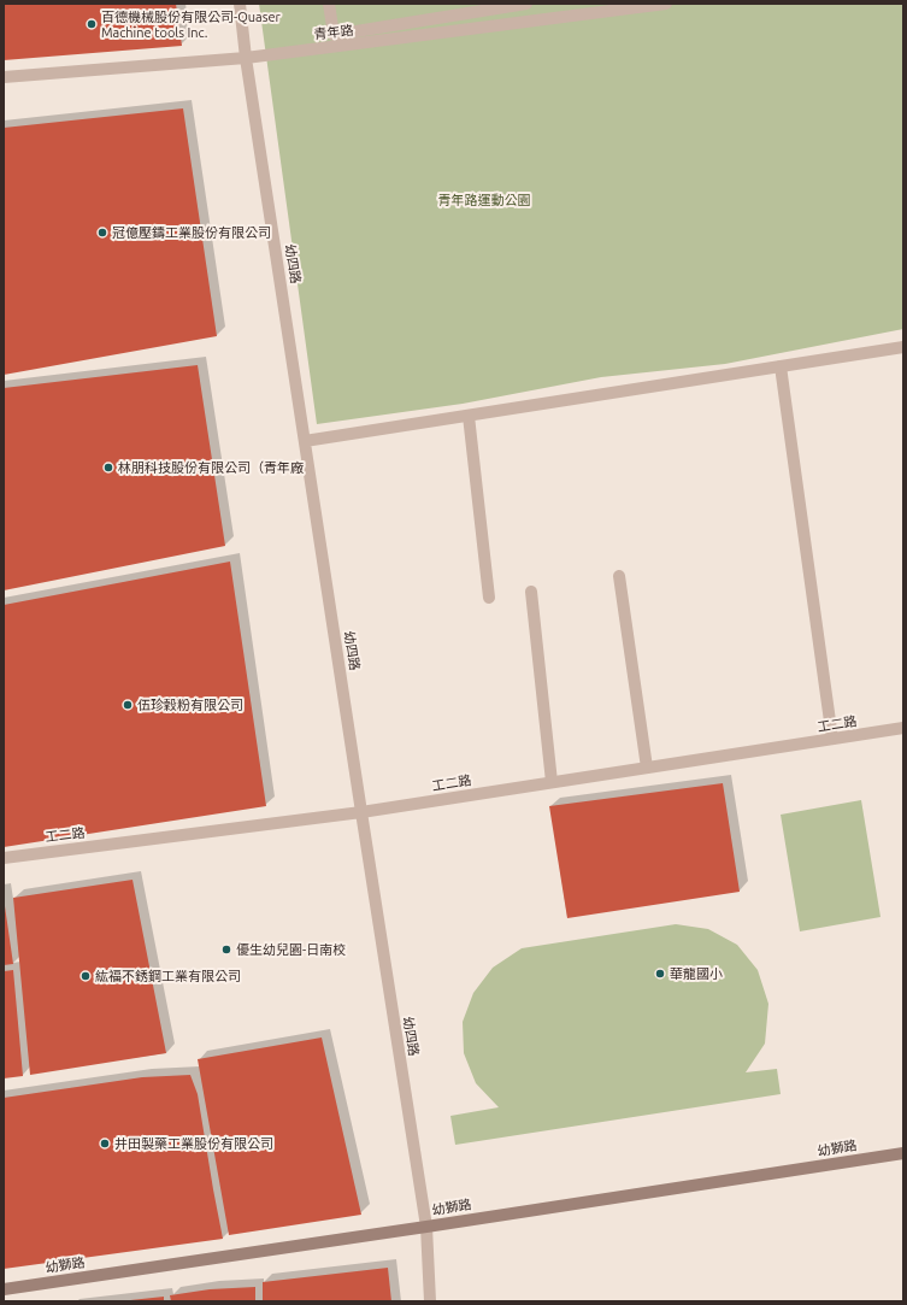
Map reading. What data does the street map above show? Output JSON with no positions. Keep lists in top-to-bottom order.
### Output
{
  "streets": {
    "street": [
      "青年路",
      "幼四路",
      "工二路",
      "幼獅路"
    ]
  },
  "crossings": [
    ["青年路", "幼四路"],
    ["幼四路", "工二路"],
    ["幼四路", "幼獅路"]
  ],
  "parks": ["青年路運動公園"],
  "places": [
    "百德機械股份有限公司-Quaser Machine tools Inc.",
    "冠億壓鑄工業股份有限公司",
    "林朋科技股份有限公司（青年廠",
    "伍珍穀粉有限公司",
    "優生幼兒園-日南校",
    "華龍國小",
    "紘福不銹鋼工業有限公司",
    "井田製藥工業股份有限公司"
  ]
}
